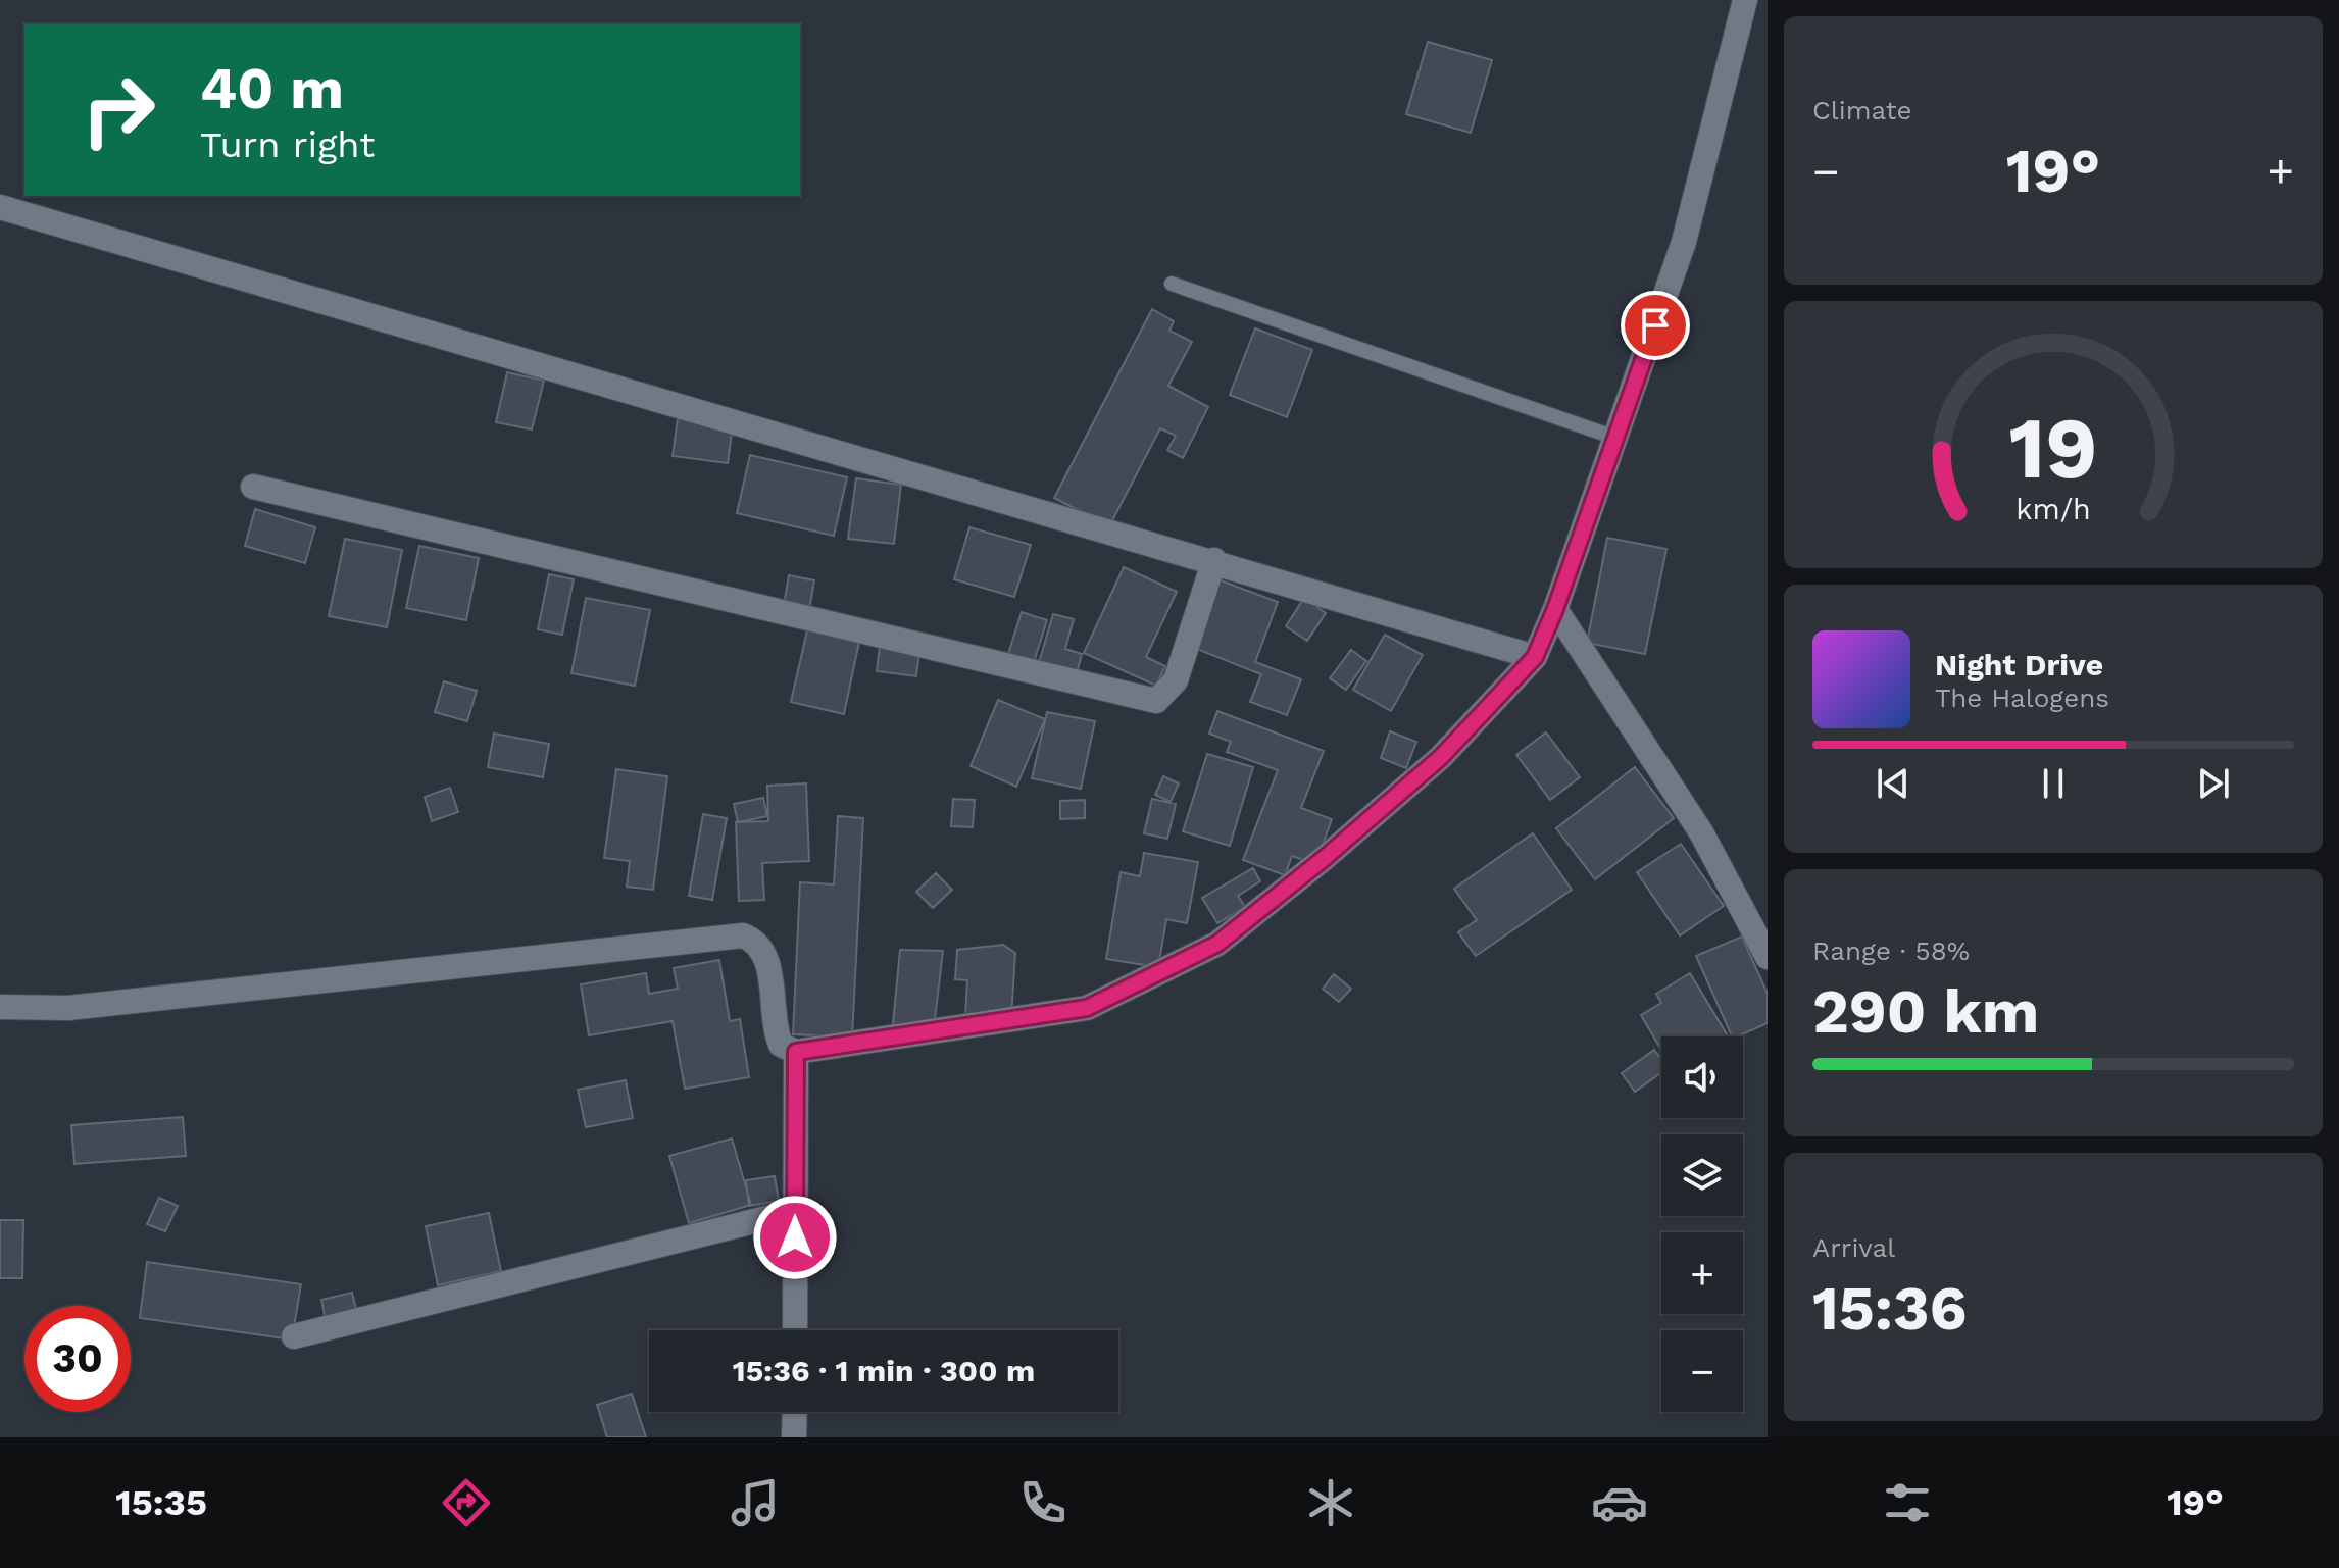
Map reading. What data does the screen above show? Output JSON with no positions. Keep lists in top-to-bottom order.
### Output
{
  "page": {
    "tile": [
      "Climate",
      ["Range · 58%", "290 km"],
      ["Arrival", "15:36"]
    ],
    "turn": ["40 m", "Turn right"],
    "heat": ["−", "19°", "+"],
    "song": ["Night Drive", "The Halogens"],
    "map_buttons": ["+", "−"],
    "limit": "30",
    "trip": "15:36 · 1 min · 300 m",
    "tabs": ["15:35", "19°"],
    "gauge": ["19", "km/h"]
  }
}
